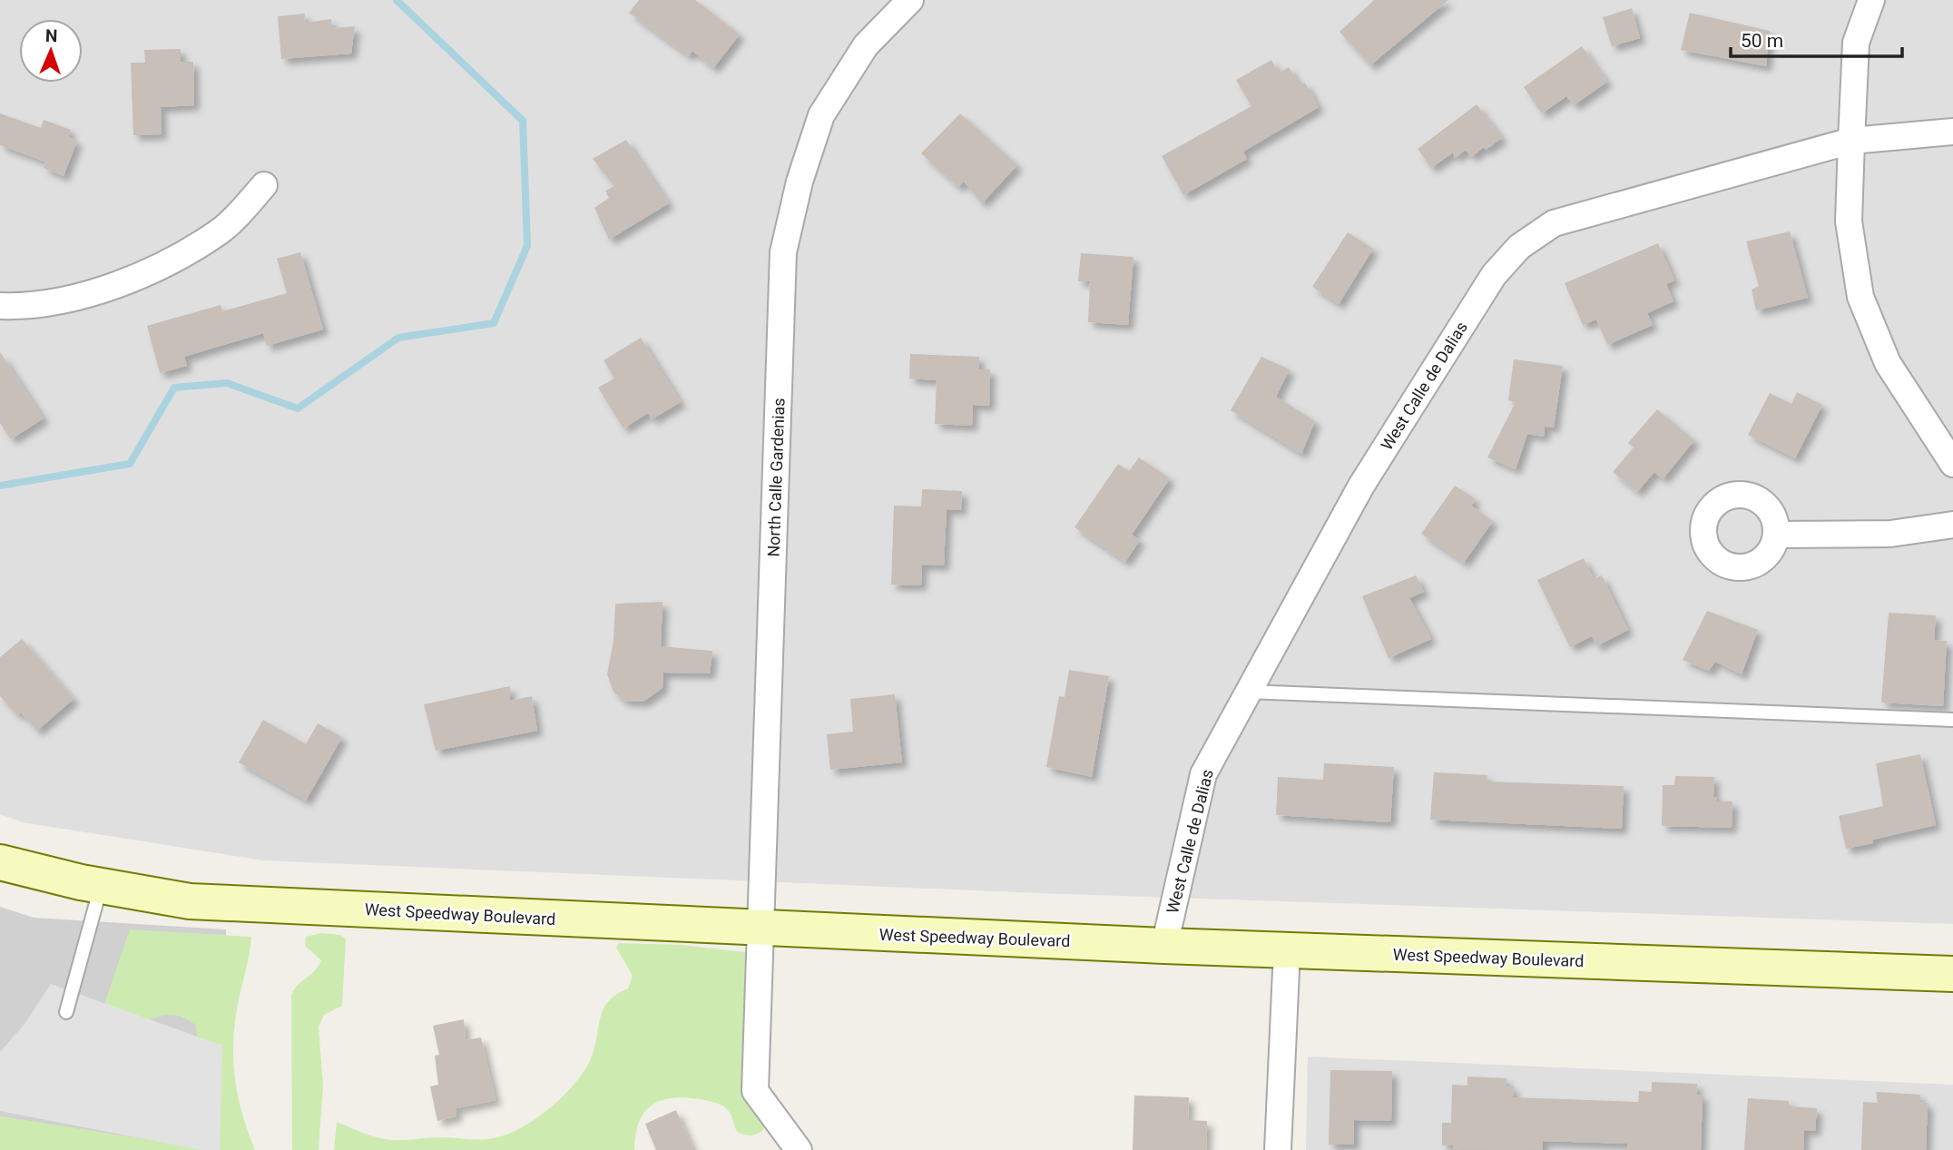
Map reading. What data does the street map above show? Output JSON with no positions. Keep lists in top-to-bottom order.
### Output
{
  "streets": {
    "main road": ["West Speedway Boulevard"],
    "street": ["West Calle de Dalias", "North Calle Gardenias"]
  },
  "crossings": [
    ["West Calle de Dalias", "West Speedway Boulevard"],
    ["North Calle Gardenias", "West Speedway Boulevard"]
  ],
  "scale_bar": "50 m",
  "north": "top"
}
